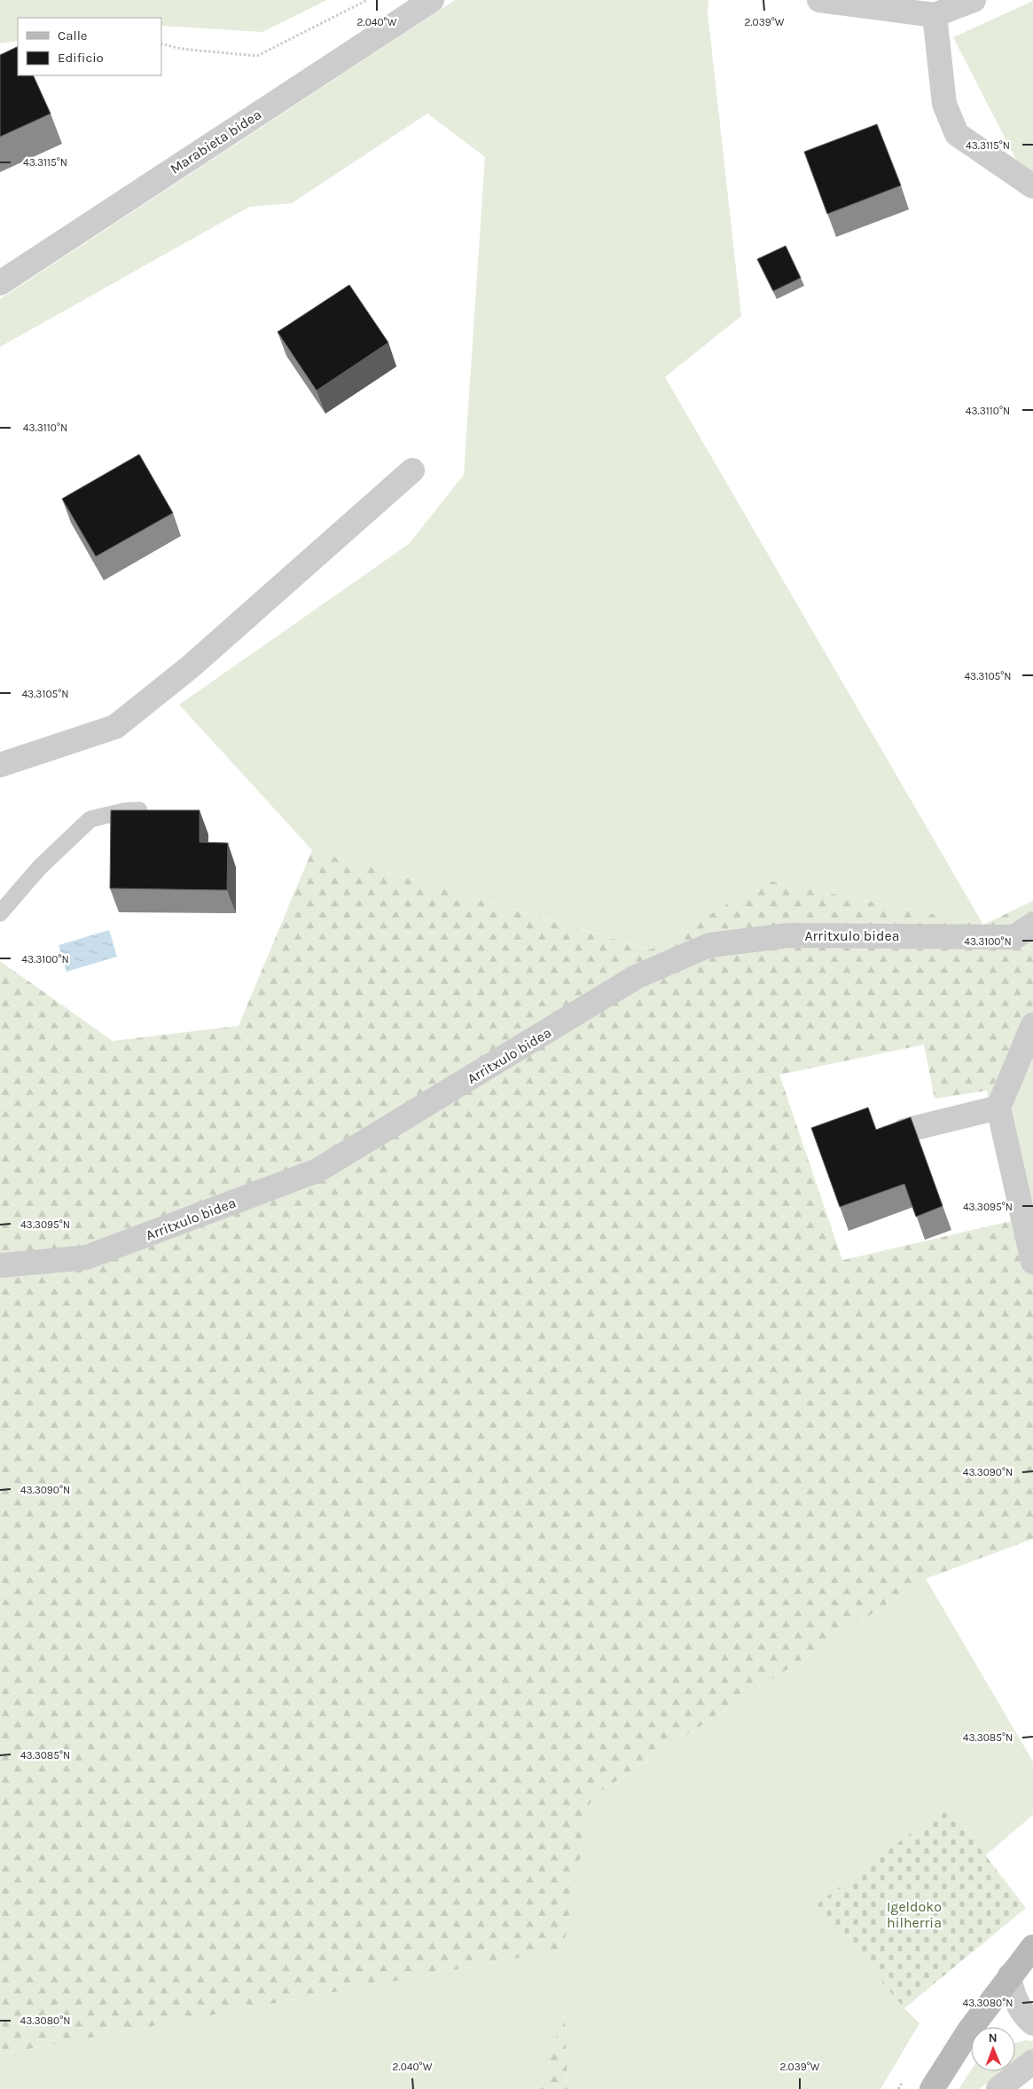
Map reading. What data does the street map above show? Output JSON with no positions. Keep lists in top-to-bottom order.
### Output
{
  "streets": {
    "street": ["Marabieta bidea", "Arritxulo bidea"]
  },
  "parks": ["Igeldoko hilherria"],
  "legend": ["Calle", "Edificio"],
  "north": "top",
  "coordinates": [
    "2.040°W",
    "2.039°W",
    "43.3115°N",
    "43.3110°N",
    "43.3105°N",
    "43.3100°N",
    "43.3095°N",
    "43.3090°N",
    "43.3085°N",
    "43.3080°N"
  ]
}
